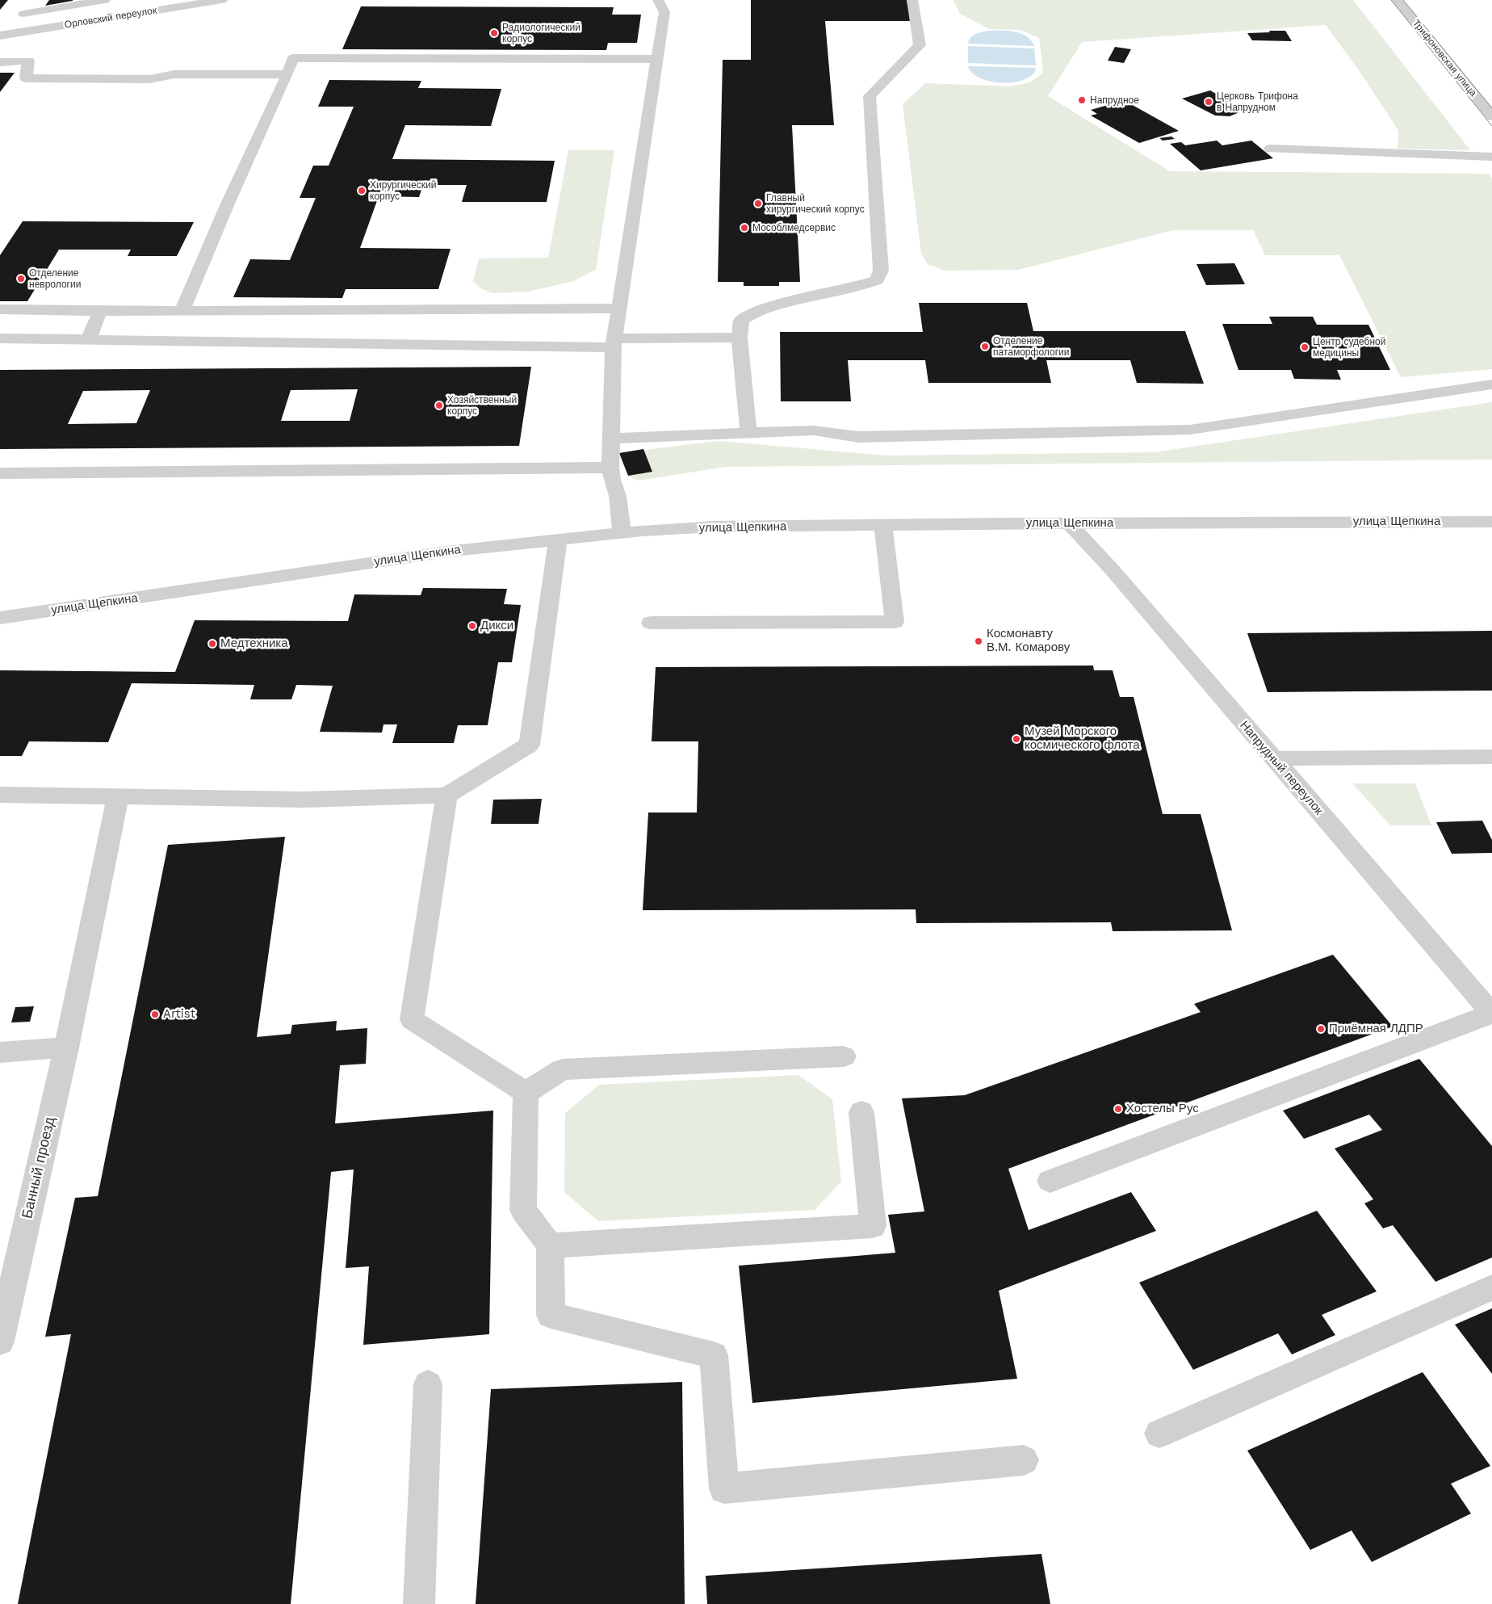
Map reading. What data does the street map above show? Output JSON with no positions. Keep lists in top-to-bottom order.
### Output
{
  "streets": {
    "street": [
      "Орловский переулок",
      "Трифоновская улица",
      "улица Щепкина",
      "Напрудный переулок",
      "Банный проезд"
    ]
  },
  "crossings": [
    ["улица Щепкина", "Напрудный переулок"]
  ],
  "places": [
    "Радиологический корпус",
    "Напрудное",
    "Церковь Трифона в Напрудном",
    "Хирургический корпус",
    "Главный хирургический корпус",
    "Мособлмедсервис",
    "Отделение неврологии",
    "Отделение патаморфологии",
    "Центр судебной медицины",
    "Хозяйственный корпус",
    "Дикси",
    "Космонавту В.М. Комарову",
    "Медтехника",
    "Музей Морского космического флота",
    "Artist",
    "Приёмная ЛДПР",
    "Хостелы Рус"
  ]
}
